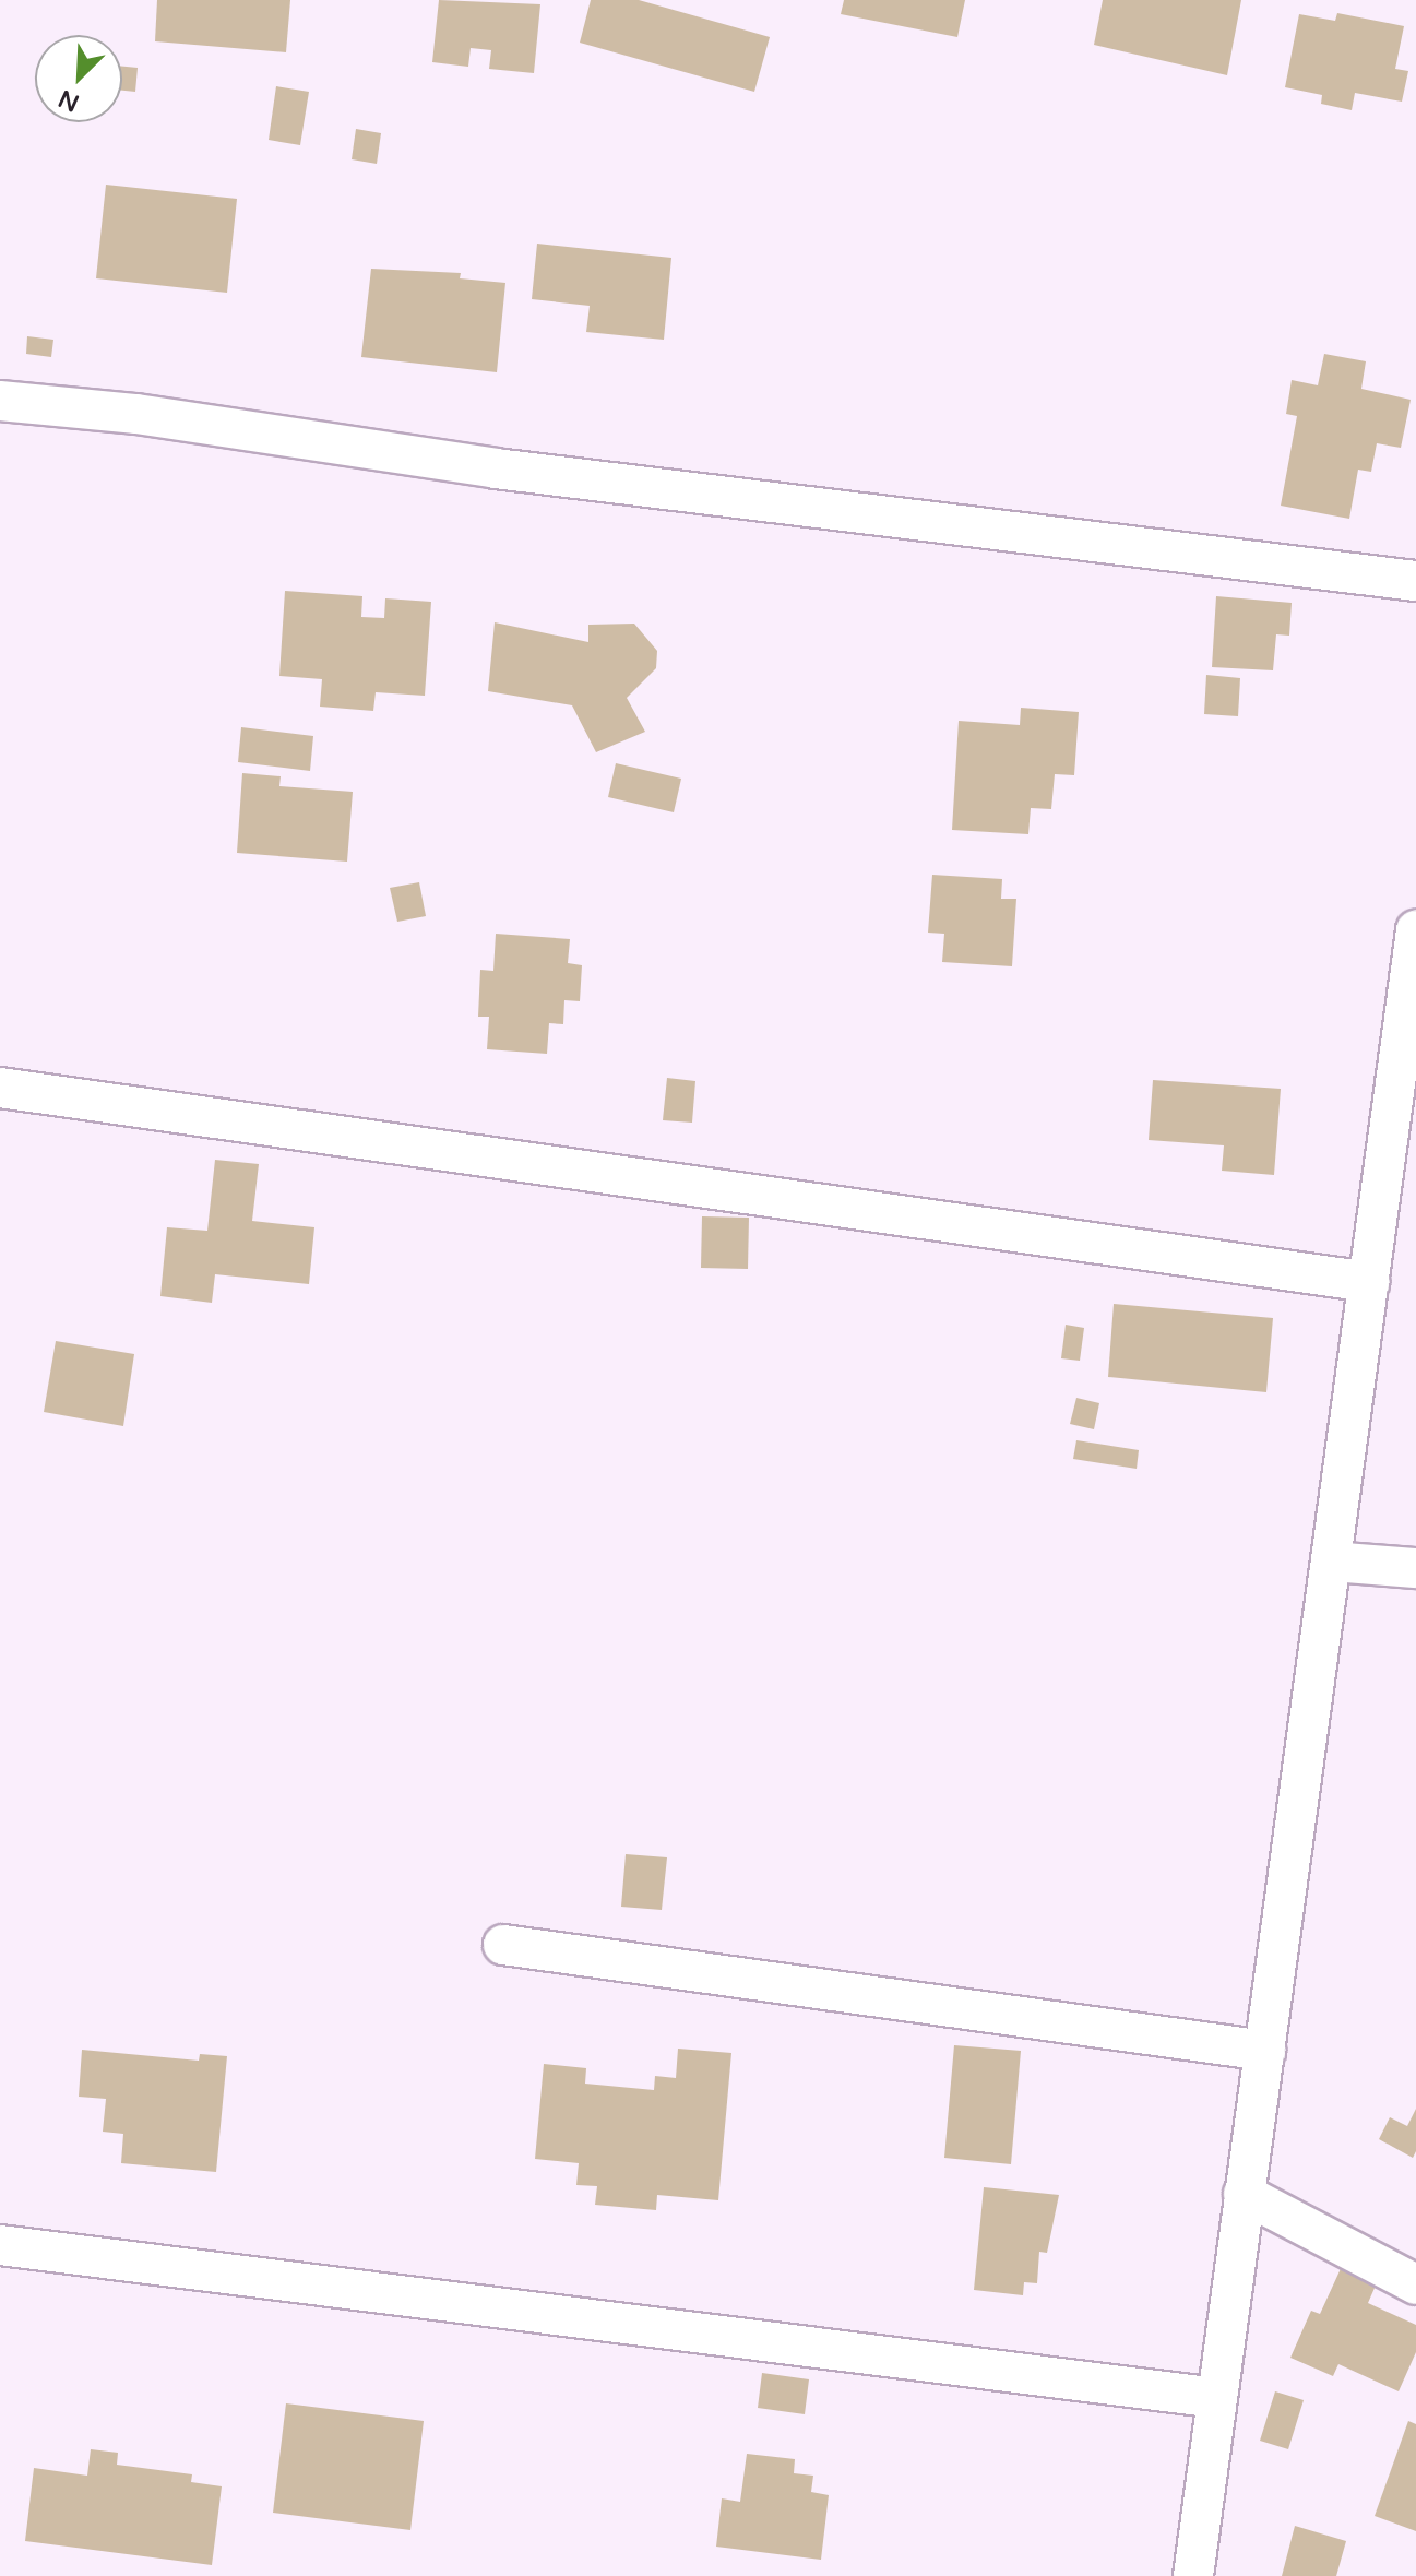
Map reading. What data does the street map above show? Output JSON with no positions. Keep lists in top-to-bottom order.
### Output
{
  "north": "bottom left"
}
